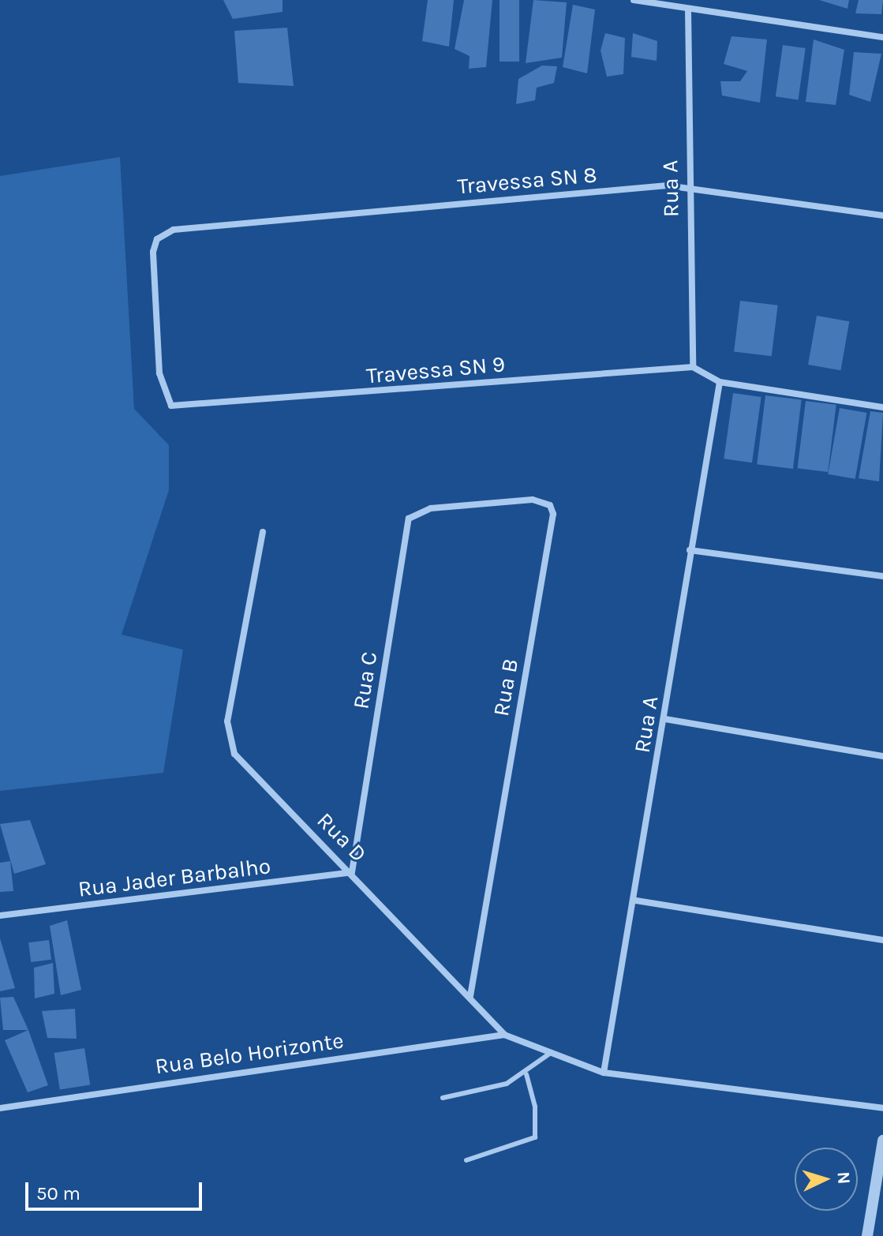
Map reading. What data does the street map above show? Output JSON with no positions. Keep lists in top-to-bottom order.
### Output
{
  "streets": {
    "street": [
      "Travessa SN 8",
      "Rua A",
      "Travessa SN 9",
      "Rua C",
      "Rua B",
      "Rua D",
      "Rua Jader Barbalho",
      "Rua Belo Horizonte"
    ]
  },
  "crossings": [
    ["Travessa SN 8", "Rua A"],
    ["Travessa SN 8", "Travessa SN 9"],
    ["Rua A", "Travessa SN 9"],
    ["Rua A", "Rua D"],
    ["Rua C", "Rua B"],
    ["Rua C", "Rua D"],
    ["Rua C", "Rua Jader Barbalho"],
    ["Rua B", "Rua D"],
    ["Rua D", "Rua Jader Barbalho"],
    ["Rua D", "Rua Belo Horizonte"]
  ],
  "scale_bar": "50 m",
  "north": "right"
}
